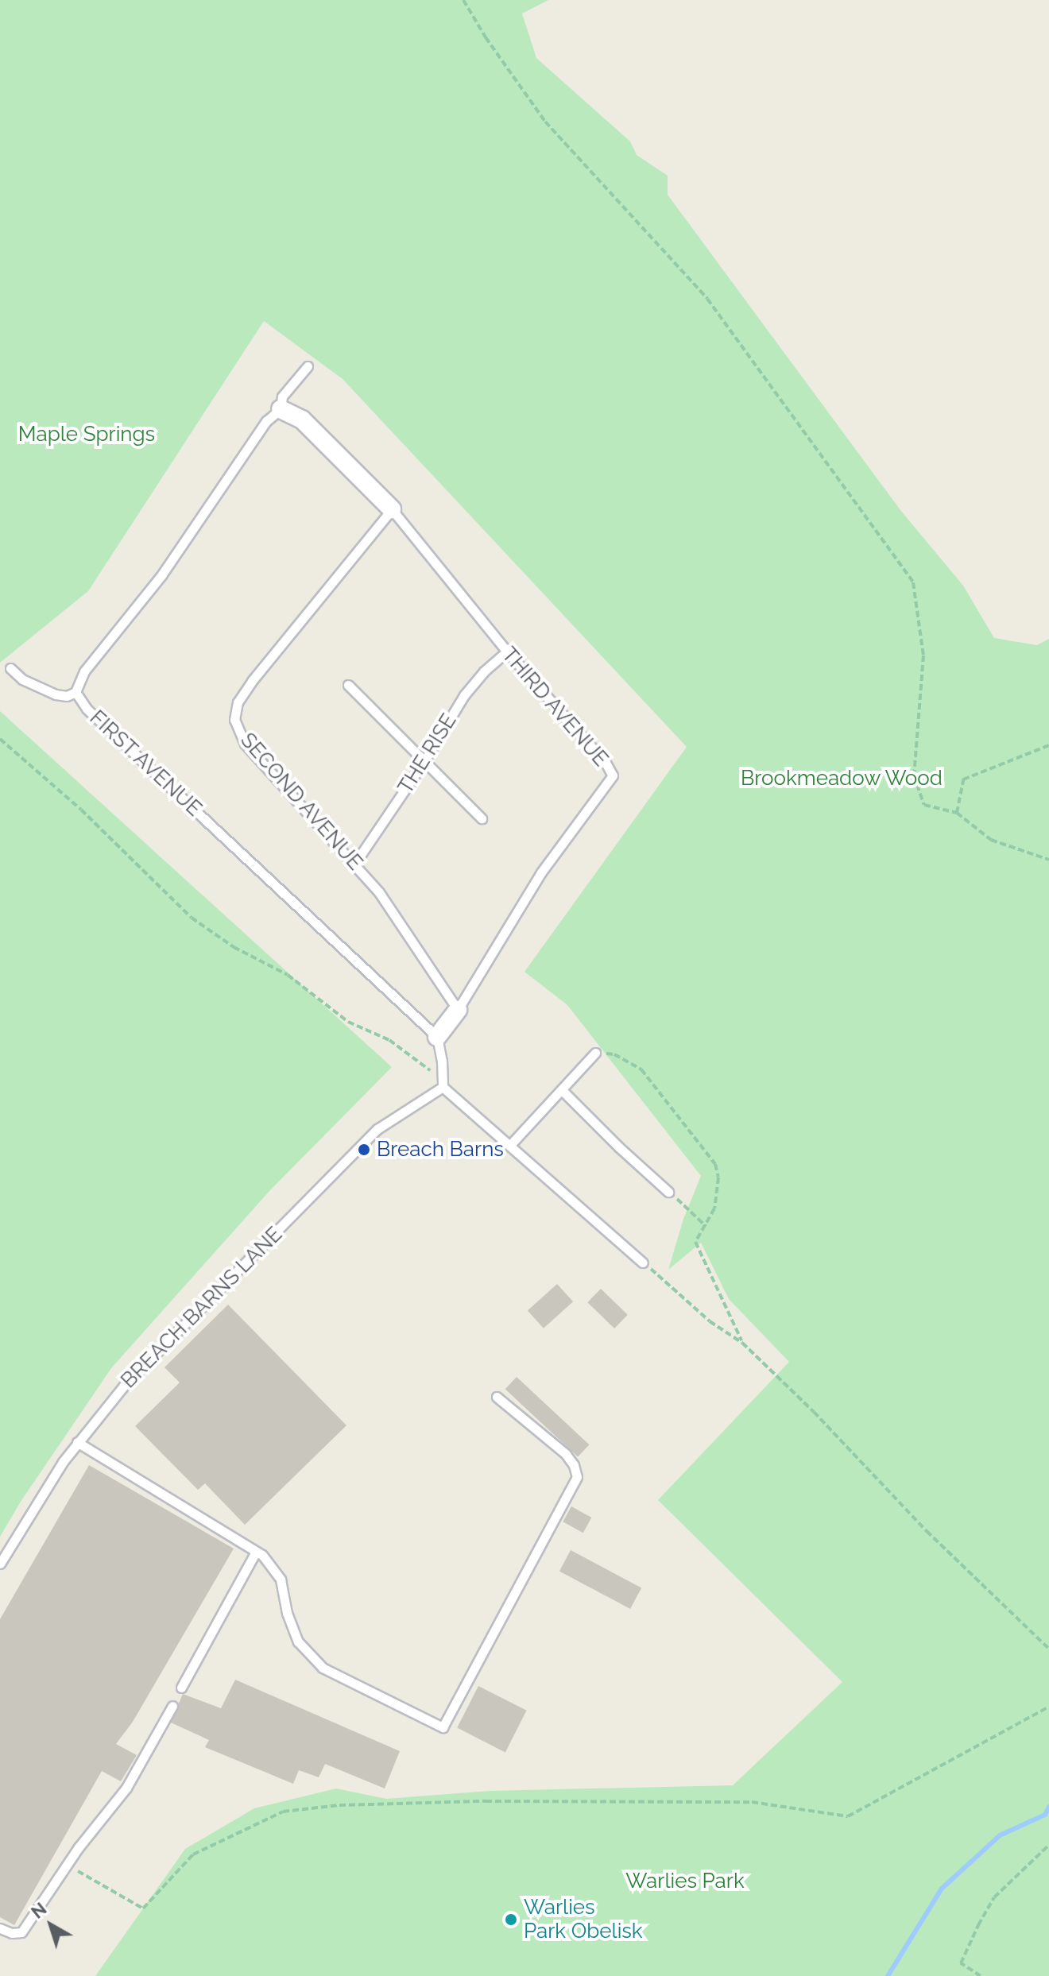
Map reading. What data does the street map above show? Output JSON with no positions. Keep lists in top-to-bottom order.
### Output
{
  "streets": {
    "lane": [
      "THIRD AVENUE",
      "THE RISE",
      "FIRST AVENUE",
      "SECOND AVENUE",
      "BREACH BARNS LANE"
    ]
  },
  "crossings": [
    ["THIRD AVENUE", "THE RISE"],
    ["THIRD AVENUE", "SECOND AVENUE"],
    ["THE RISE", "SECOND AVENUE"]
  ],
  "parks": ["Maple Springs", "Brookmeadow Wood", "Warlies Park"],
  "places": ["Breach Barns", "Warlies Park Obelisk"],
  "north": "top left"
}
